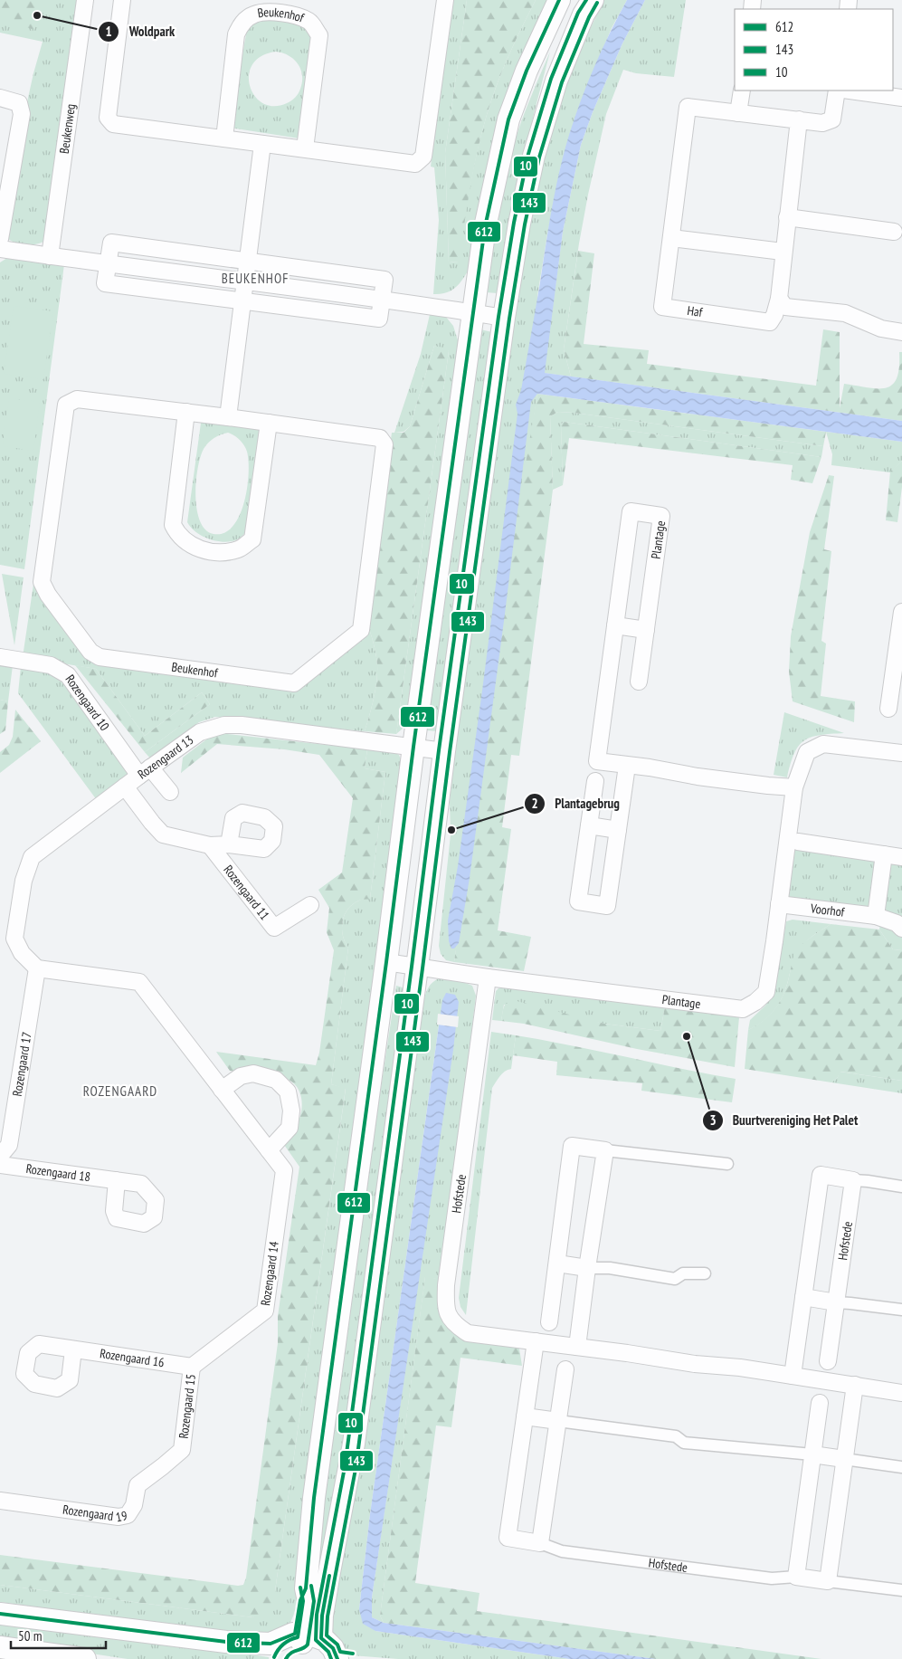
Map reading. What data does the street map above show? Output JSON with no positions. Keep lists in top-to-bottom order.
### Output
{
  "streets": {
    "street": [
      "Beukenhof",
      "Beukenweg",
      "Haf",
      "Plantage",
      "Rozengaard 10",
      "Rozengaard 13",
      "Rozengaard 11",
      "Voorhof",
      "Rozengaard 17",
      "Rozengaard 18",
      "Hofstede",
      "Rozengaard 14",
      "Rozengaard 16",
      "Rozengaard 15",
      "Rozengaard 19"
    ]
  },
  "crossings": [
    ["Plantage", "Voorhof"],
    ["Plantage", "Hofstede"],
    ["Rozengaard 10", "Rozengaard 13"],
    ["Rozengaard 13", "Rozengaard 11"],
    ["Rozengaard 13", "Rozengaard 17"],
    ["Rozengaard 13", "Rozengaard 14"],
    ["Rozengaard 17", "Rozengaard 14"],
    ["Rozengaard 14", "Rozengaard 16"],
    ["Rozengaard 14", "Rozengaard 15"],
    ["Rozengaard 16", "Rozengaard 15"],
    ["Rozengaard 15", "Rozengaard 19"]
  ],
  "districts": ["BEUKENHOF", "ROZENGAARD"],
  "places": ["Woldpark", "Plantagebrug", "Buurtvereniging Het Palet"],
  "lines": ["transit line 612", "transit line 10", "transit line 143"],
  "legend": ["612", "143", "10"],
  "scale_bar": "50 m"
}
